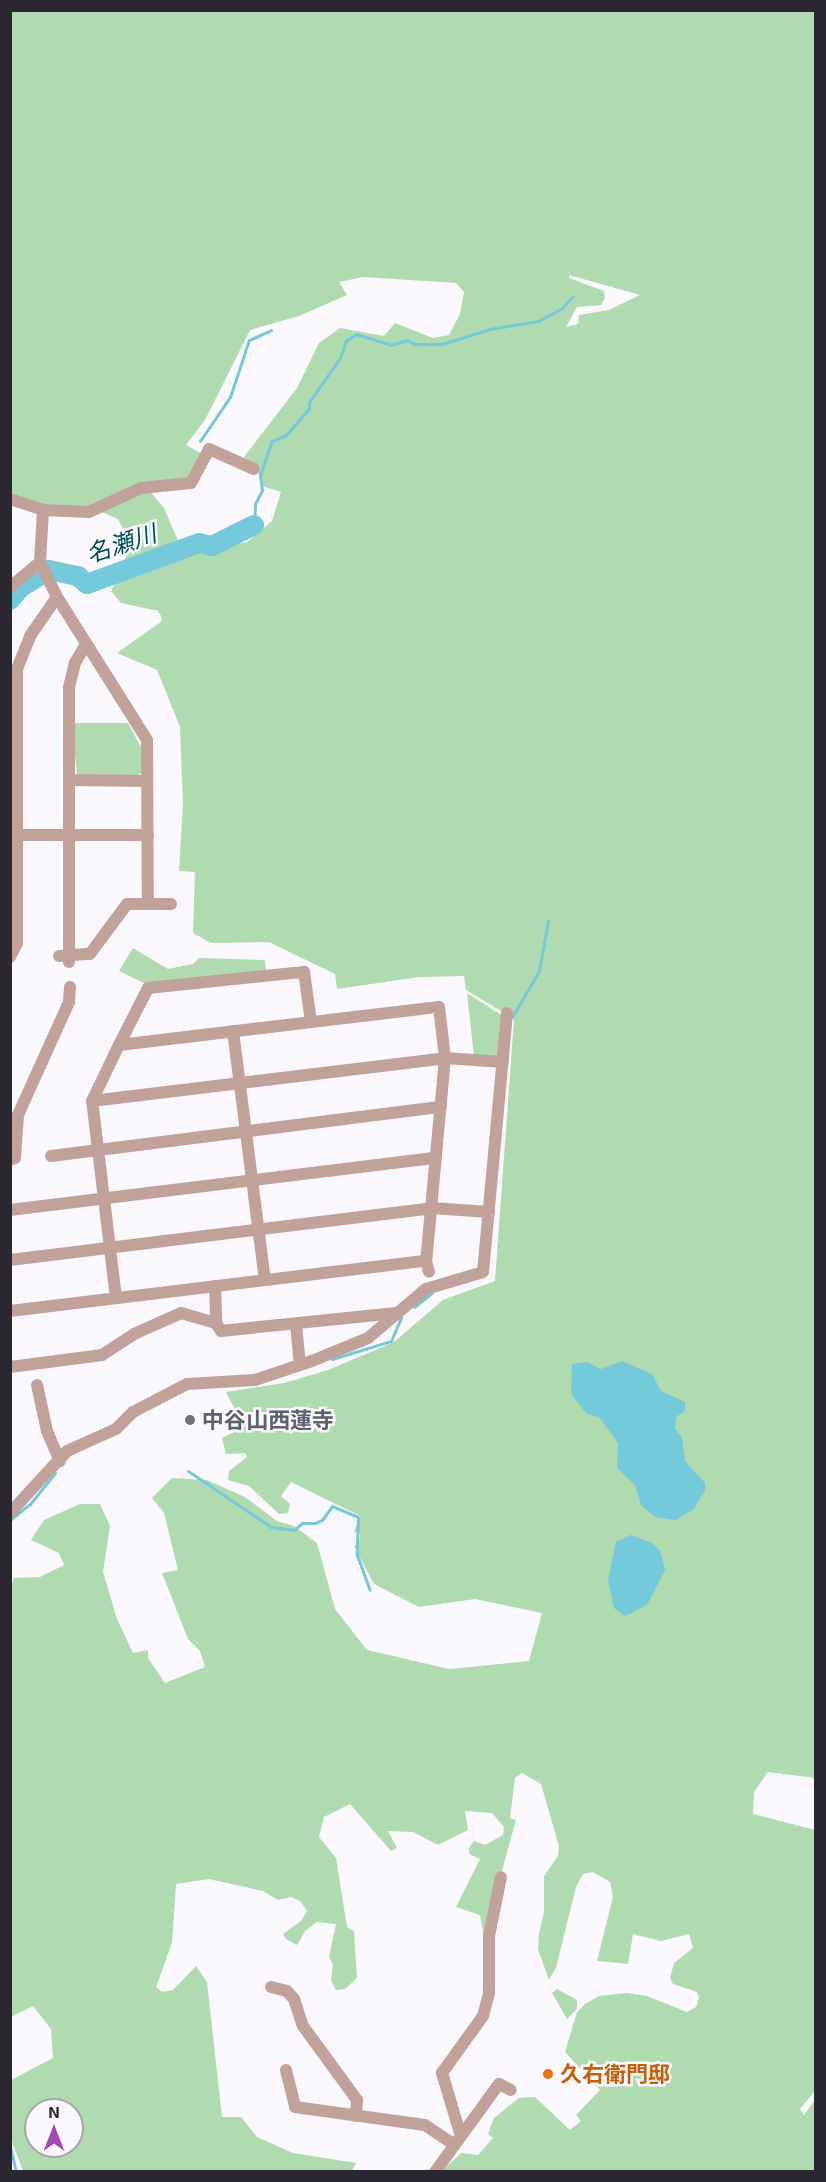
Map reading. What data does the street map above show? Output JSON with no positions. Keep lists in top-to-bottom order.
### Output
{
  "water": ["名瀬川"],
  "places": ["中谷山西蓮寺", "久右衛門邸"],
  "north": "top"
}
